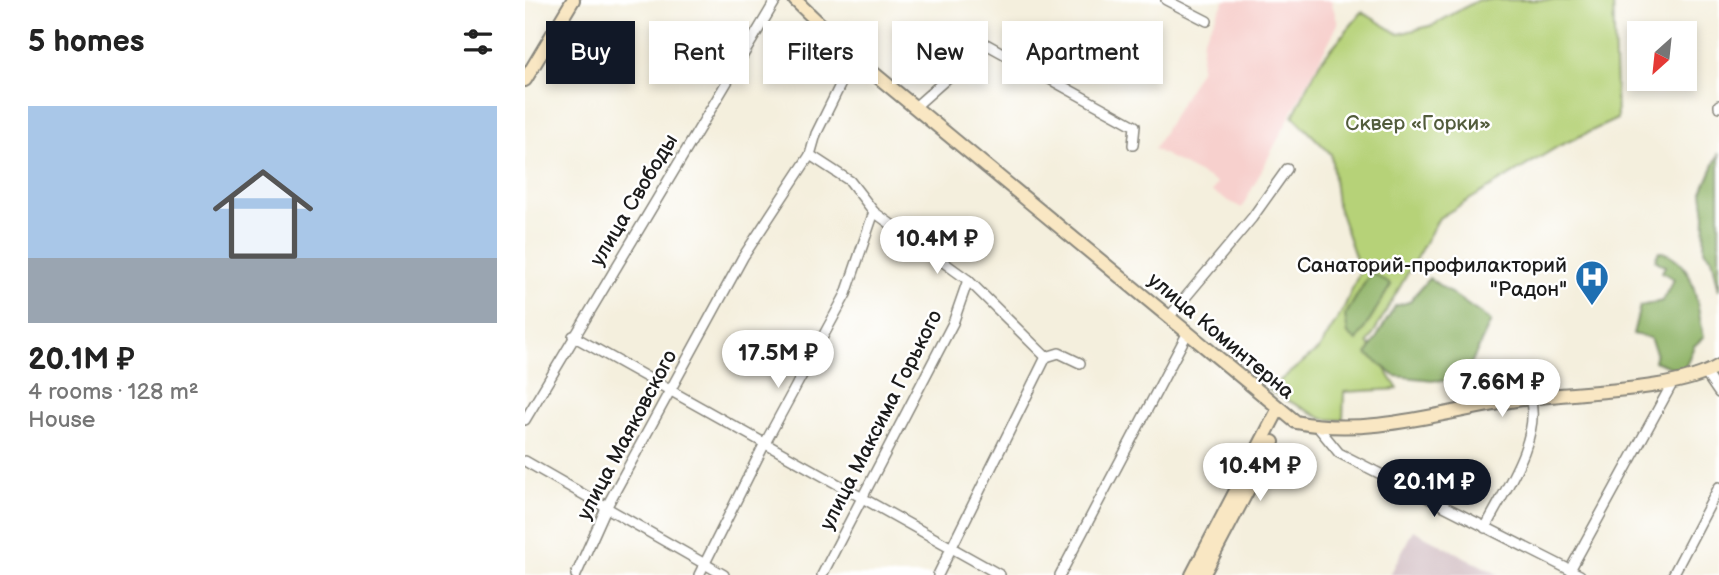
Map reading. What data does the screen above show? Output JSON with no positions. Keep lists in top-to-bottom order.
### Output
{
  "streets": {
    "street": [
      "улица Свободы",
      "улица Коминтерна",
      "улица Максима Горького",
      "улица Маяковского"
    ]
  },
  "parks": ["Сквер «Горки»"],
  "places": {
    "hospital": ["Санаторий-профилакторий \"Радон\""]
  },
  "north": "bottom left",
  "page": {
    "heading": "5 homes",
    "chip": [
      "Buy",
      "Rent",
      "Filters",
      "New",
      "Apartment"
    ],
    "list": [
      {
        "name": "20.1M ₽",
        "note": "4 rooms · 128 m² · House"
      }
    ],
    "price": [
      "10.4M ₽",
      "17.5M ₽",
      "7.66M ₽",
      "10.4M ₽",
      "20.1M ₽"
    ]
  }
}
